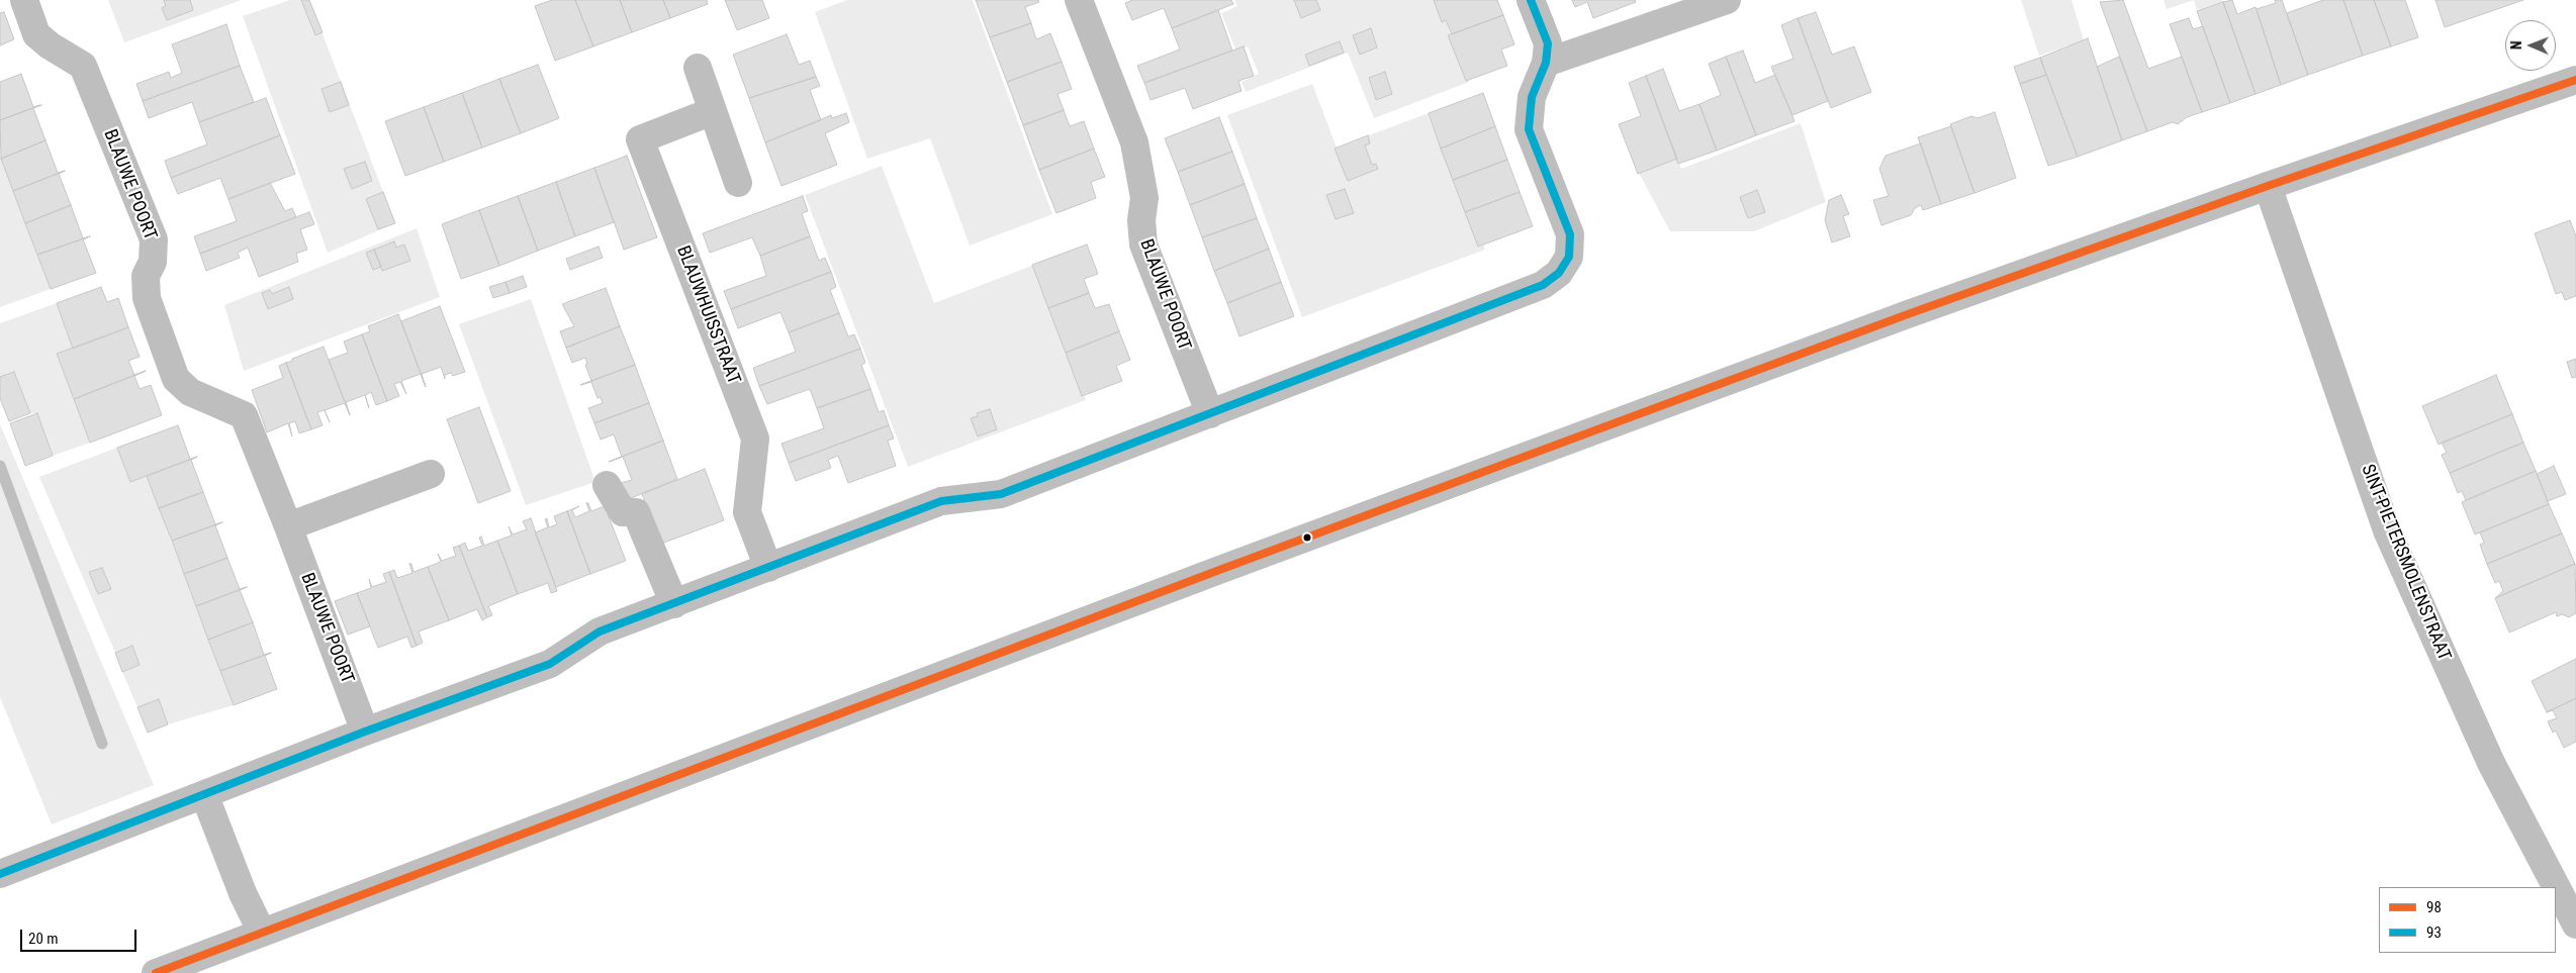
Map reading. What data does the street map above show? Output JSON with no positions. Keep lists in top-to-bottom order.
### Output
{
  "streets": {
    "street": ["BLAUWE POORT", "BLAUWHUISSTRAAT", "SINT-PIETERSMOLENSTRAAT"]
  },
  "lines": ["transit line 93", "transit line 98"],
  "legend": ["98", "93"],
  "scale_bar": "20 m",
  "north": "left"
}
